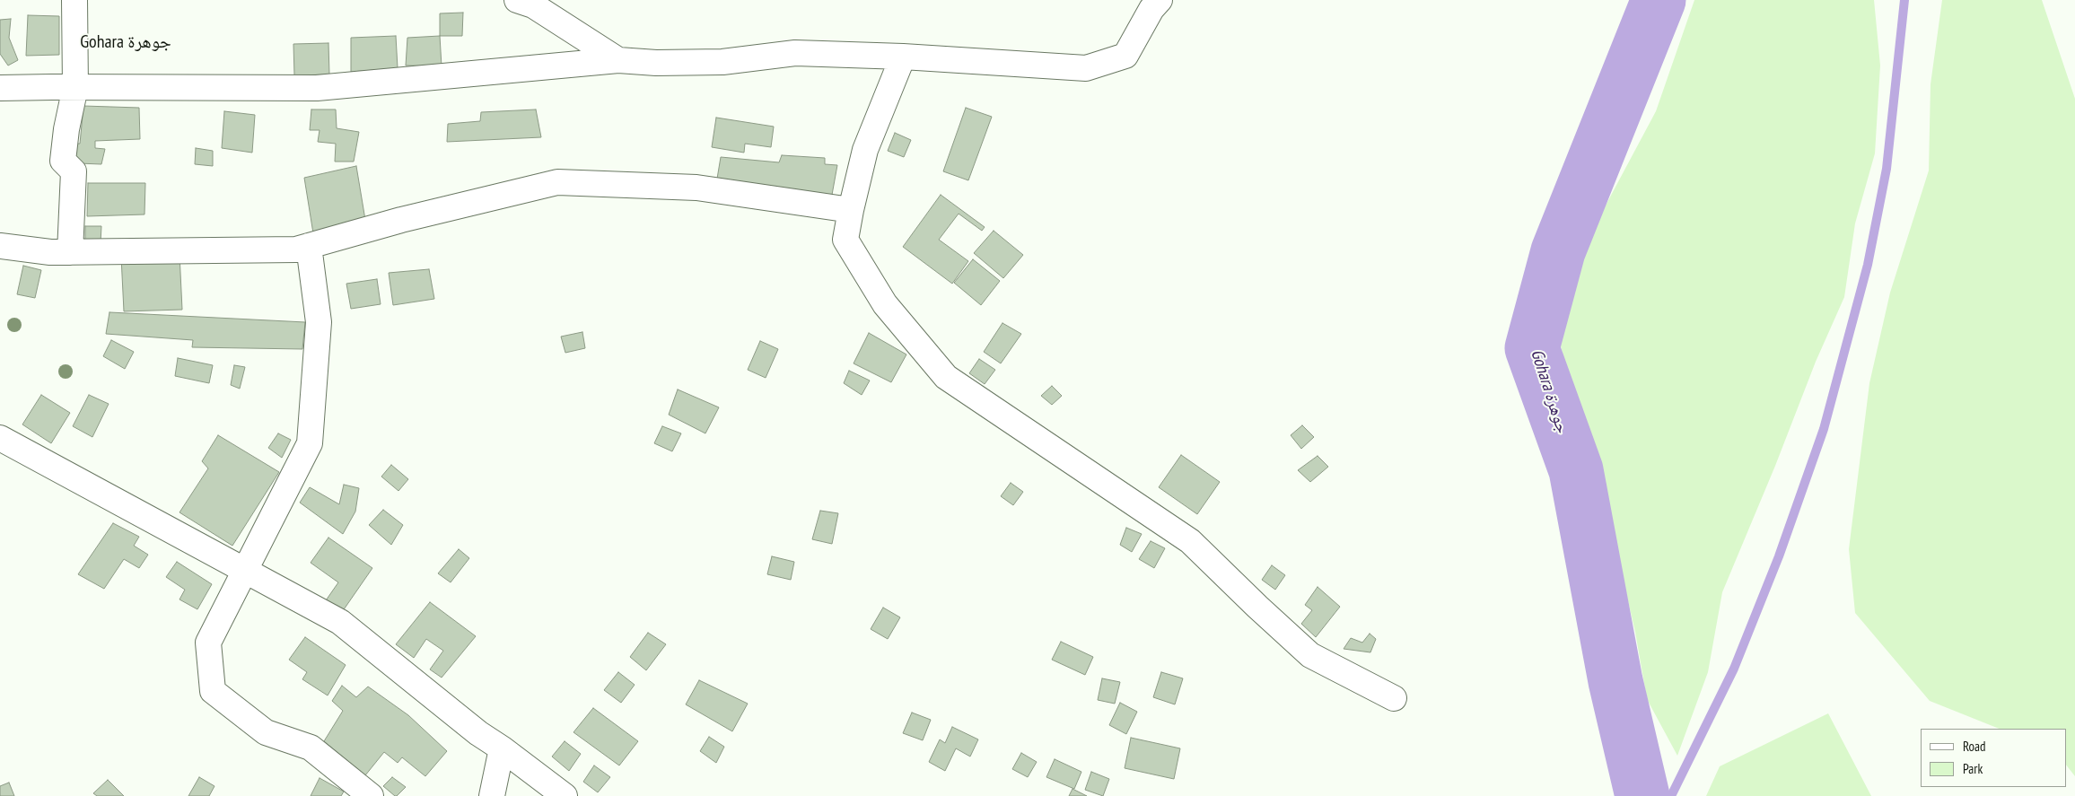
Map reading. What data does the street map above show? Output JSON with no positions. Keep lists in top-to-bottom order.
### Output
{
  "districts": ["Gohara جوهرة"],
  "water": ["Gohara جوهرة"],
  "legend": ["Road", "Park"]
}
